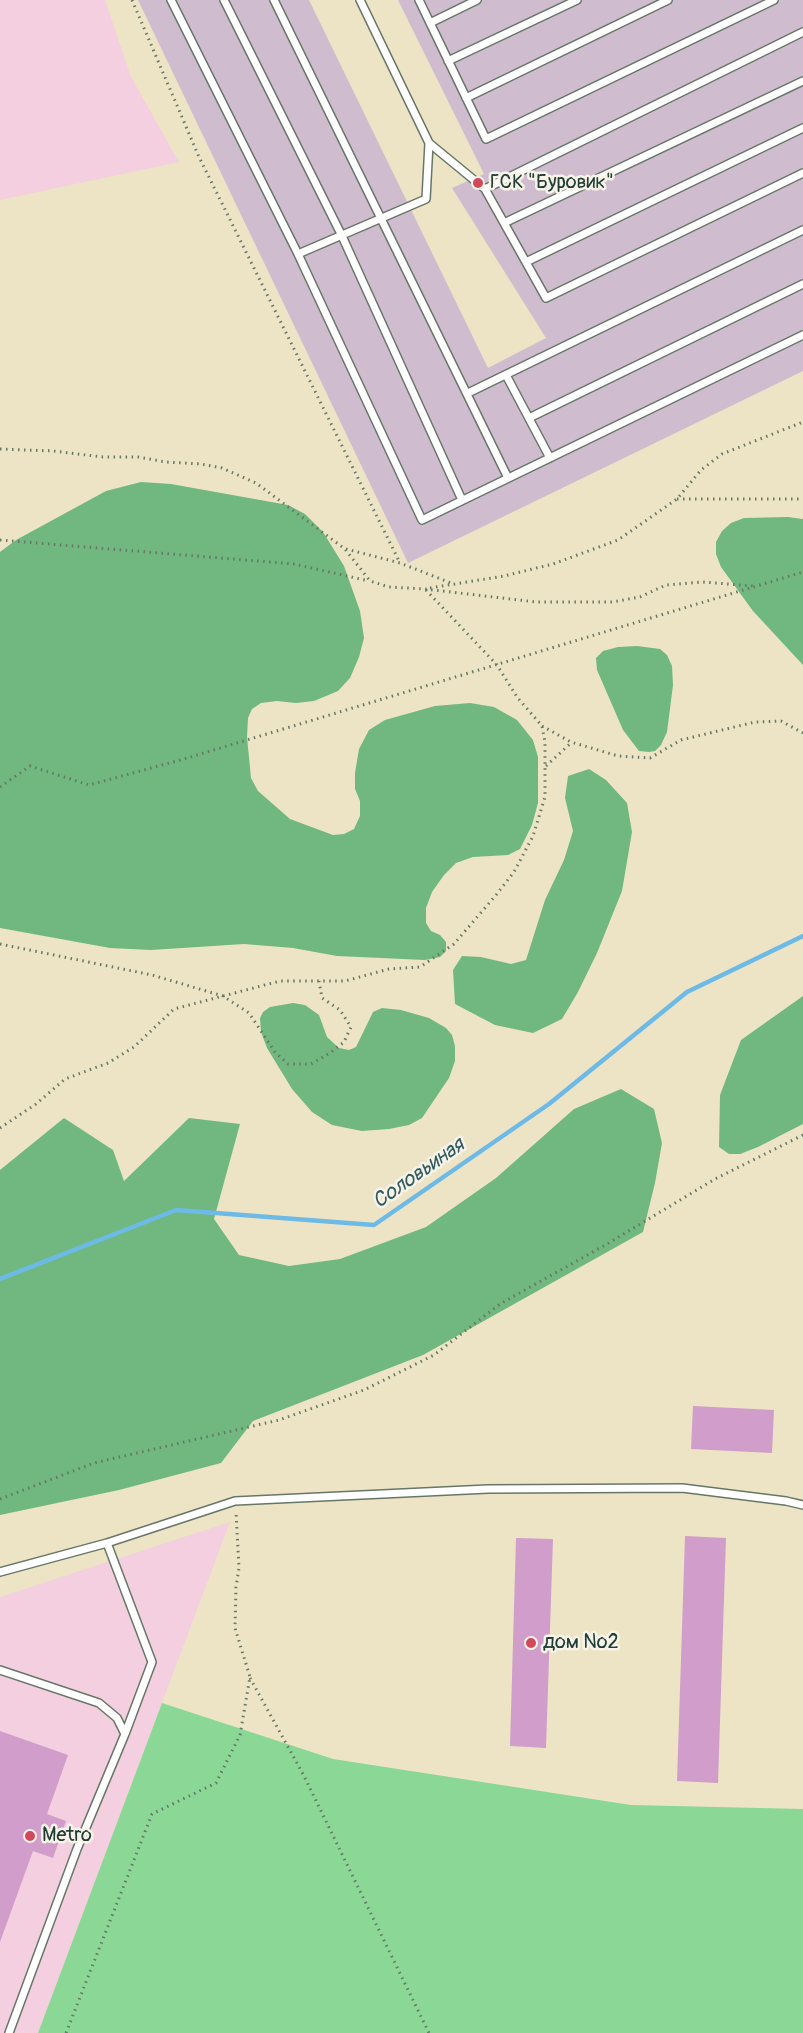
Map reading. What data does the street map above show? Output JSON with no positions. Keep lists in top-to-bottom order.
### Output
{
  "water": ["Соловьиная"],
  "places": ["ГСК \"Буровик\"", "дом №2", "Metro"]
}
